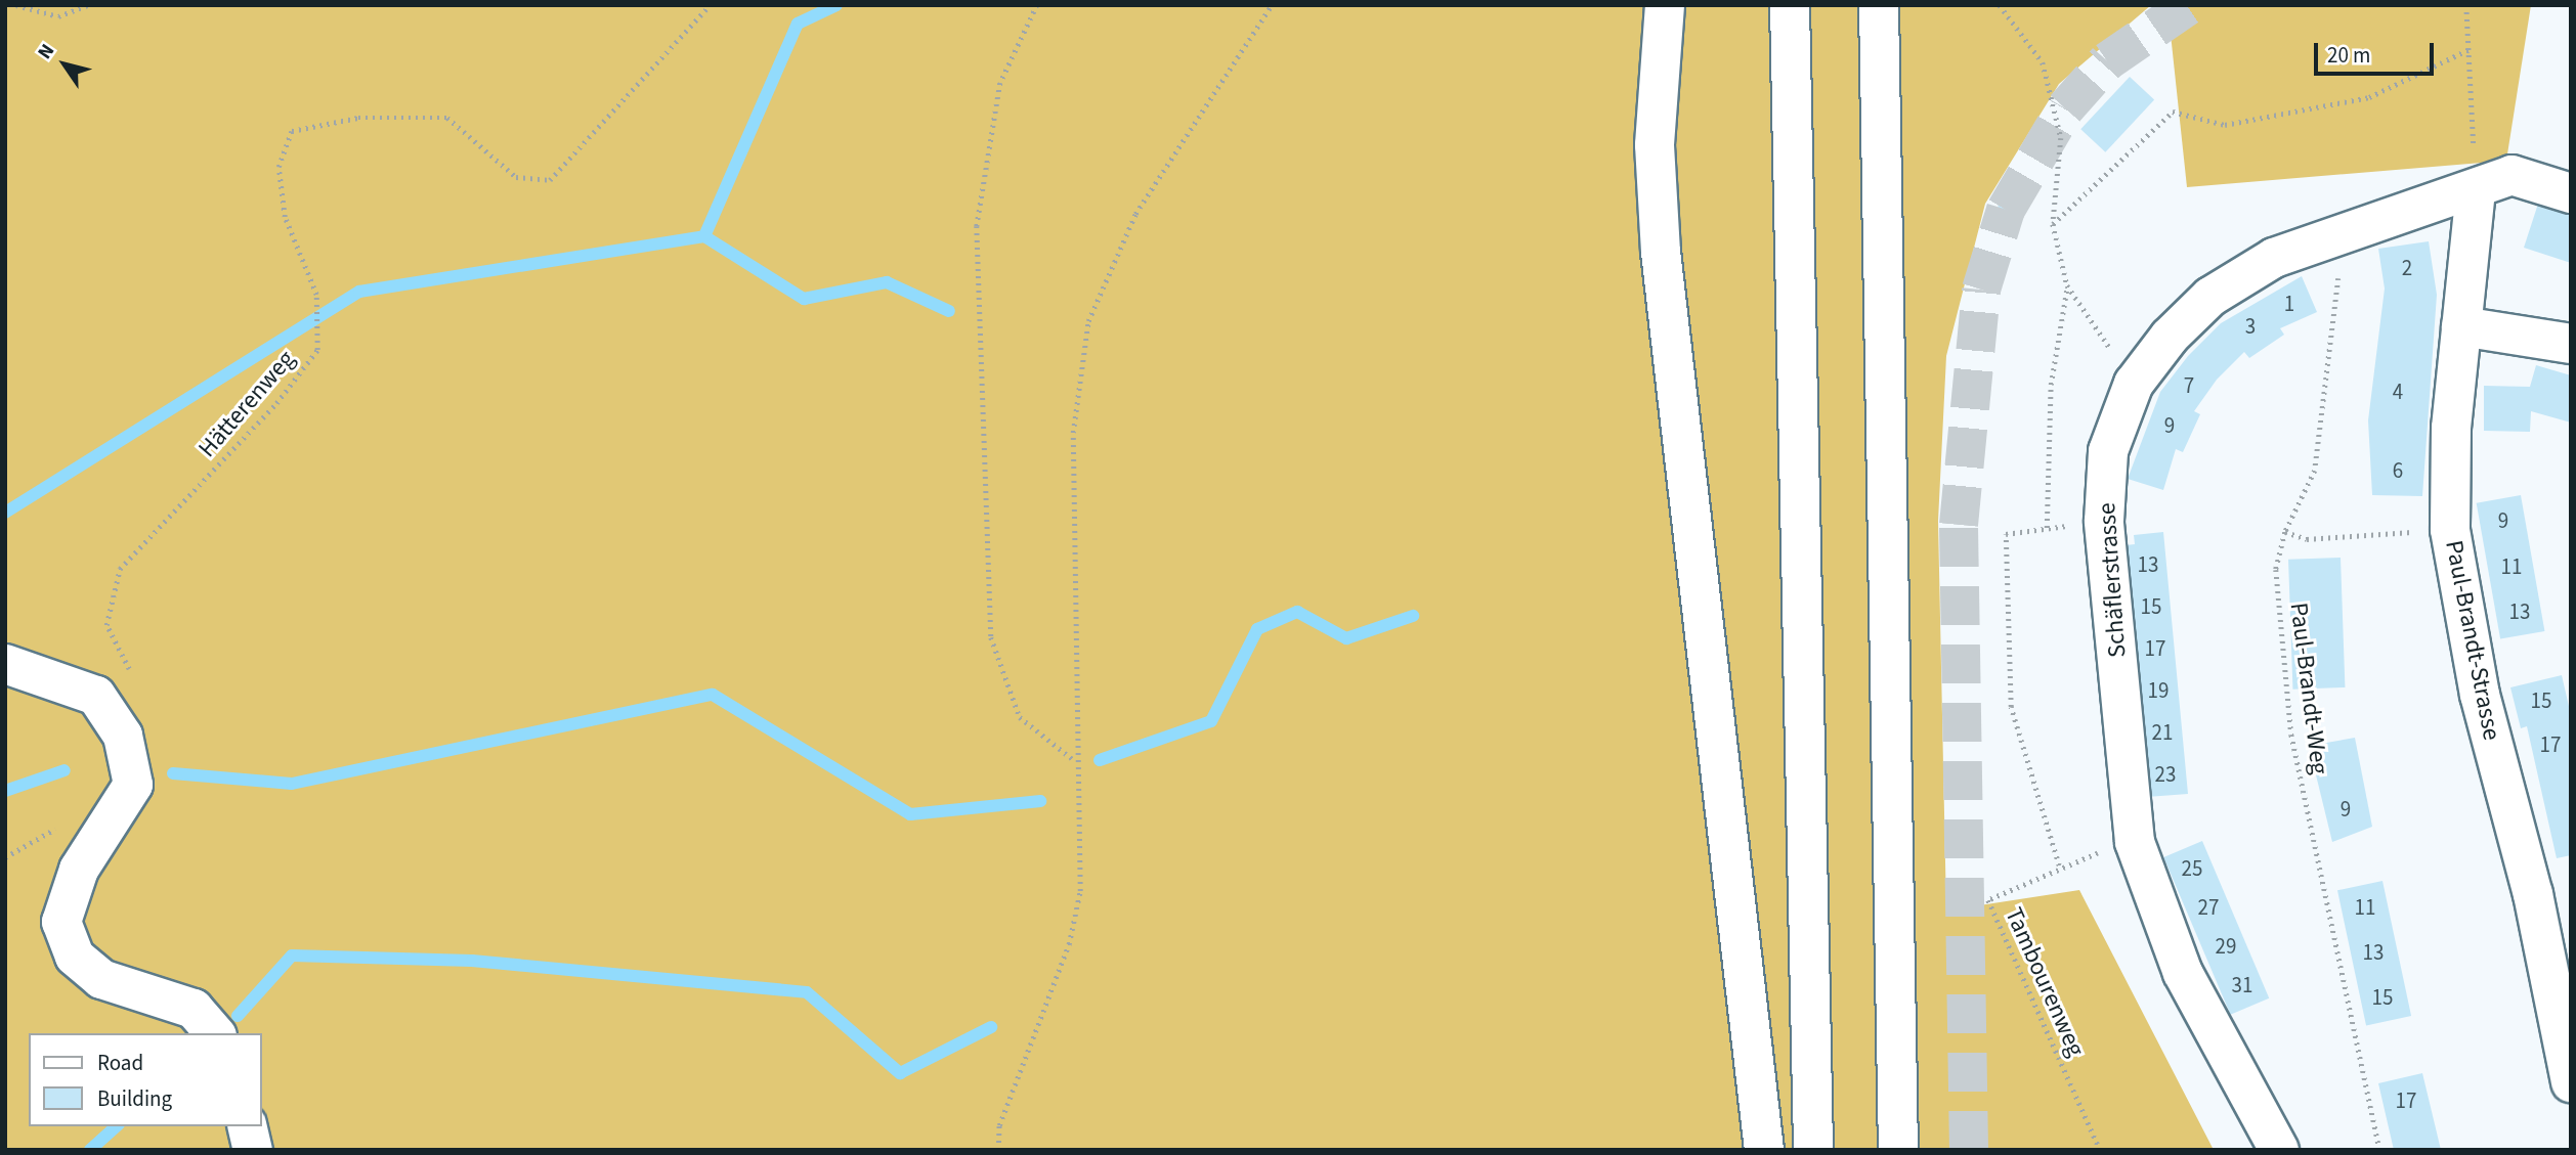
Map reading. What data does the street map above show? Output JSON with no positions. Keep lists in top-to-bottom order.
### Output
{
  "streets": {
    "main road": ["Schäflerstrasse", "Paul-Brandt-Strasse"],
    "path": ["Hätterenweg", "Paul-Brandt-Weg", "Tambourenweg"]
  },
  "crossings": [
    ["Schäflerstrasse", "Paul-Brandt-Strasse"],
    ["Schäflerstrasse", "Paul-Brandt-Weg"],
    ["Schäflerstrasse", "Tambourenweg"]
  ],
  "house_numbers": [
    "2",
    "1",
    "3",
    "7",
    "4",
    "9",
    "6",
    "9",
    "13",
    "11",
    "15",
    "13",
    "17",
    "19",
    "15",
    "21",
    "17",
    "23",
    "9",
    "25",
    "27",
    "11",
    "29",
    "13",
    "31",
    "15",
    "17"
  ],
  "legend": ["Road", "Building"],
  "scale_bar": "20 m",
  "north": "top left"
}
